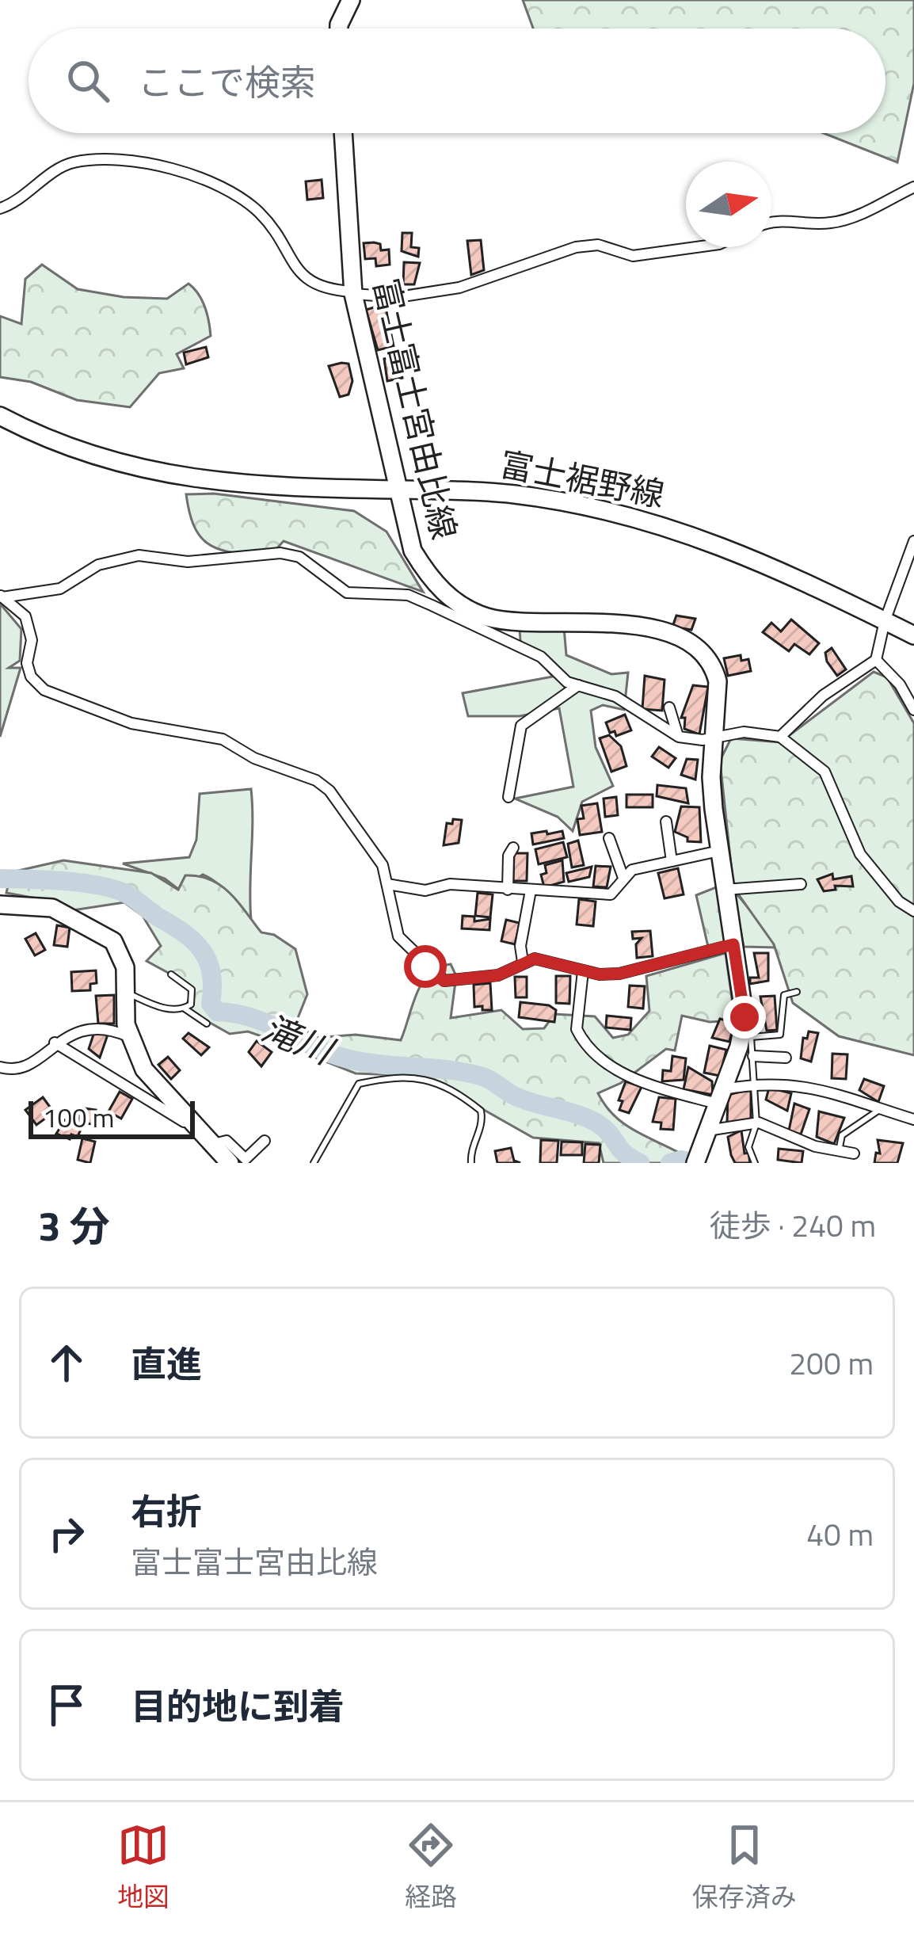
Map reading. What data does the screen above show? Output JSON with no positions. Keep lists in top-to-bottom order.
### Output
{
  "streets": {
    "main road": ["富士富士宮由比線", "富士裾野線"]
  },
  "crossings": [
    ["富士富士宮由比線", "富士裾野線"]
  ],
  "water": ["滝川"],
  "scale_bar": "100 m",
  "north": "right",
  "page": {
    "search": "ここで検索",
    "scale": "100 m",
    "heading": ["3 分", "徒歩 · 240 m"],
    "list": [
      ["直進", "200 m"],
      ["右折", "富士富士宮由比線", "40 m"],
      "目的地に到着"
    ],
    "nav": ["地図", "経路", "保存済み"]
  }
}
